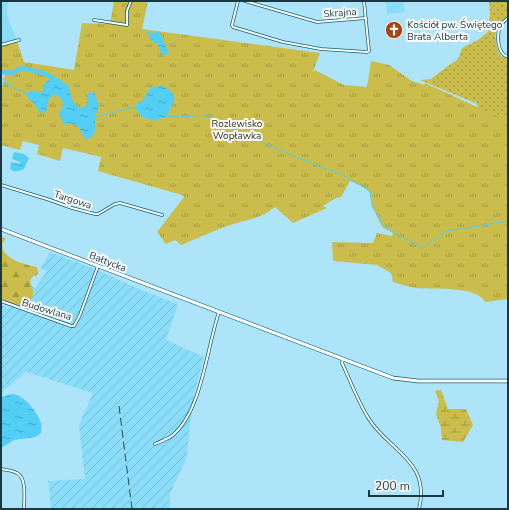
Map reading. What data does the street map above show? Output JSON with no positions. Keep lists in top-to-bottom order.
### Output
{
  "streets": {
    "main road": ["Bałtycka"],
    "street": ["Skrajna", "Targowa", "Budowlana"]
  },
  "crossings": [
    ["Bałtycka", "Budowlana"]
  ],
  "parks": ["Rozlewisko Wopławka"],
  "places": {
    "church": ["Kościół pw. Świętego Brata Alberta"]
  },
  "scale_bar": "200 m"
}
